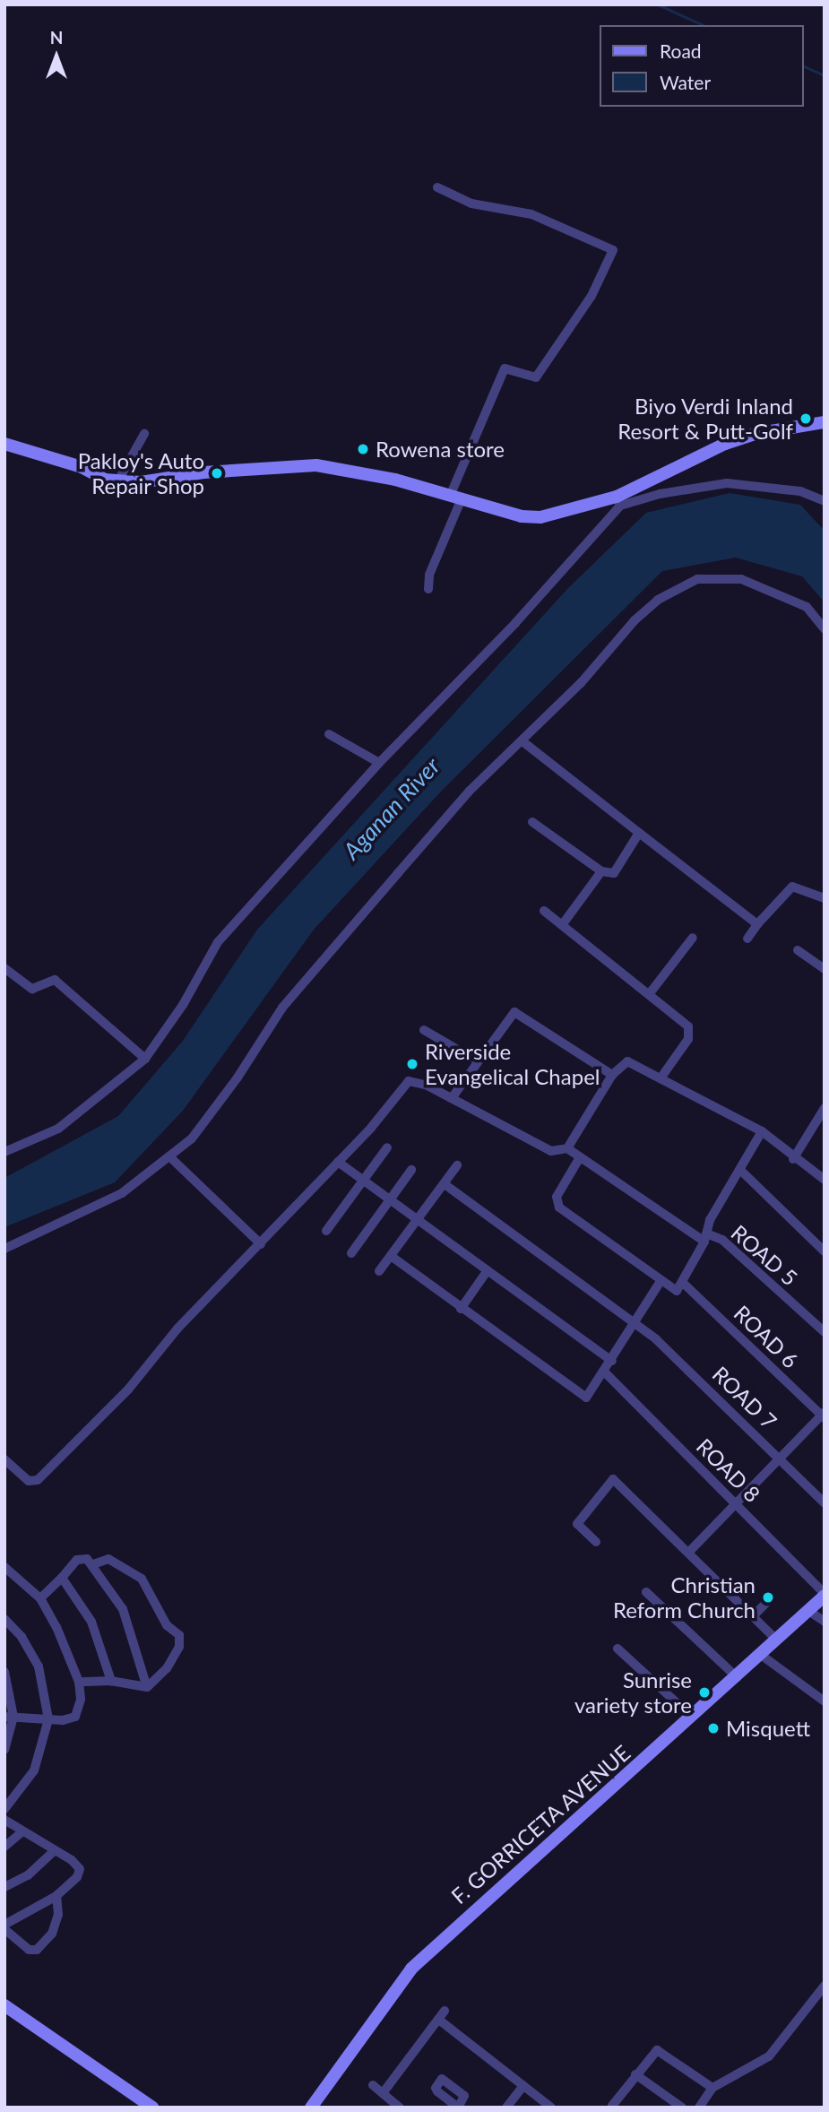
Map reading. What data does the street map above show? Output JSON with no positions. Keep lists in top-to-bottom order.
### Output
{
  "streets": {
    "main road": ["F. GORRICETA AVENUE"],
    "street": [
      "ROAD 5",
      "ROAD 6",
      "ROAD 7",
      "ROAD 8"
    ]
  },
  "crossings": [
    ["ROAD 8", "F. GORRICETA AVENUE"]
  ],
  "water": ["Aganan River"],
  "places": [
    "Biyo Verdi Inland Resort & Putt-Golf",
    "Rowena store",
    "Pakloy's Auto Repair Shop",
    "Riverside Evangelical Chapel",
    "Christian Reform Church",
    "Sunrise variety store",
    "Misquett"
  ],
  "legend": ["Road", "Water"],
  "north": "top"
}
